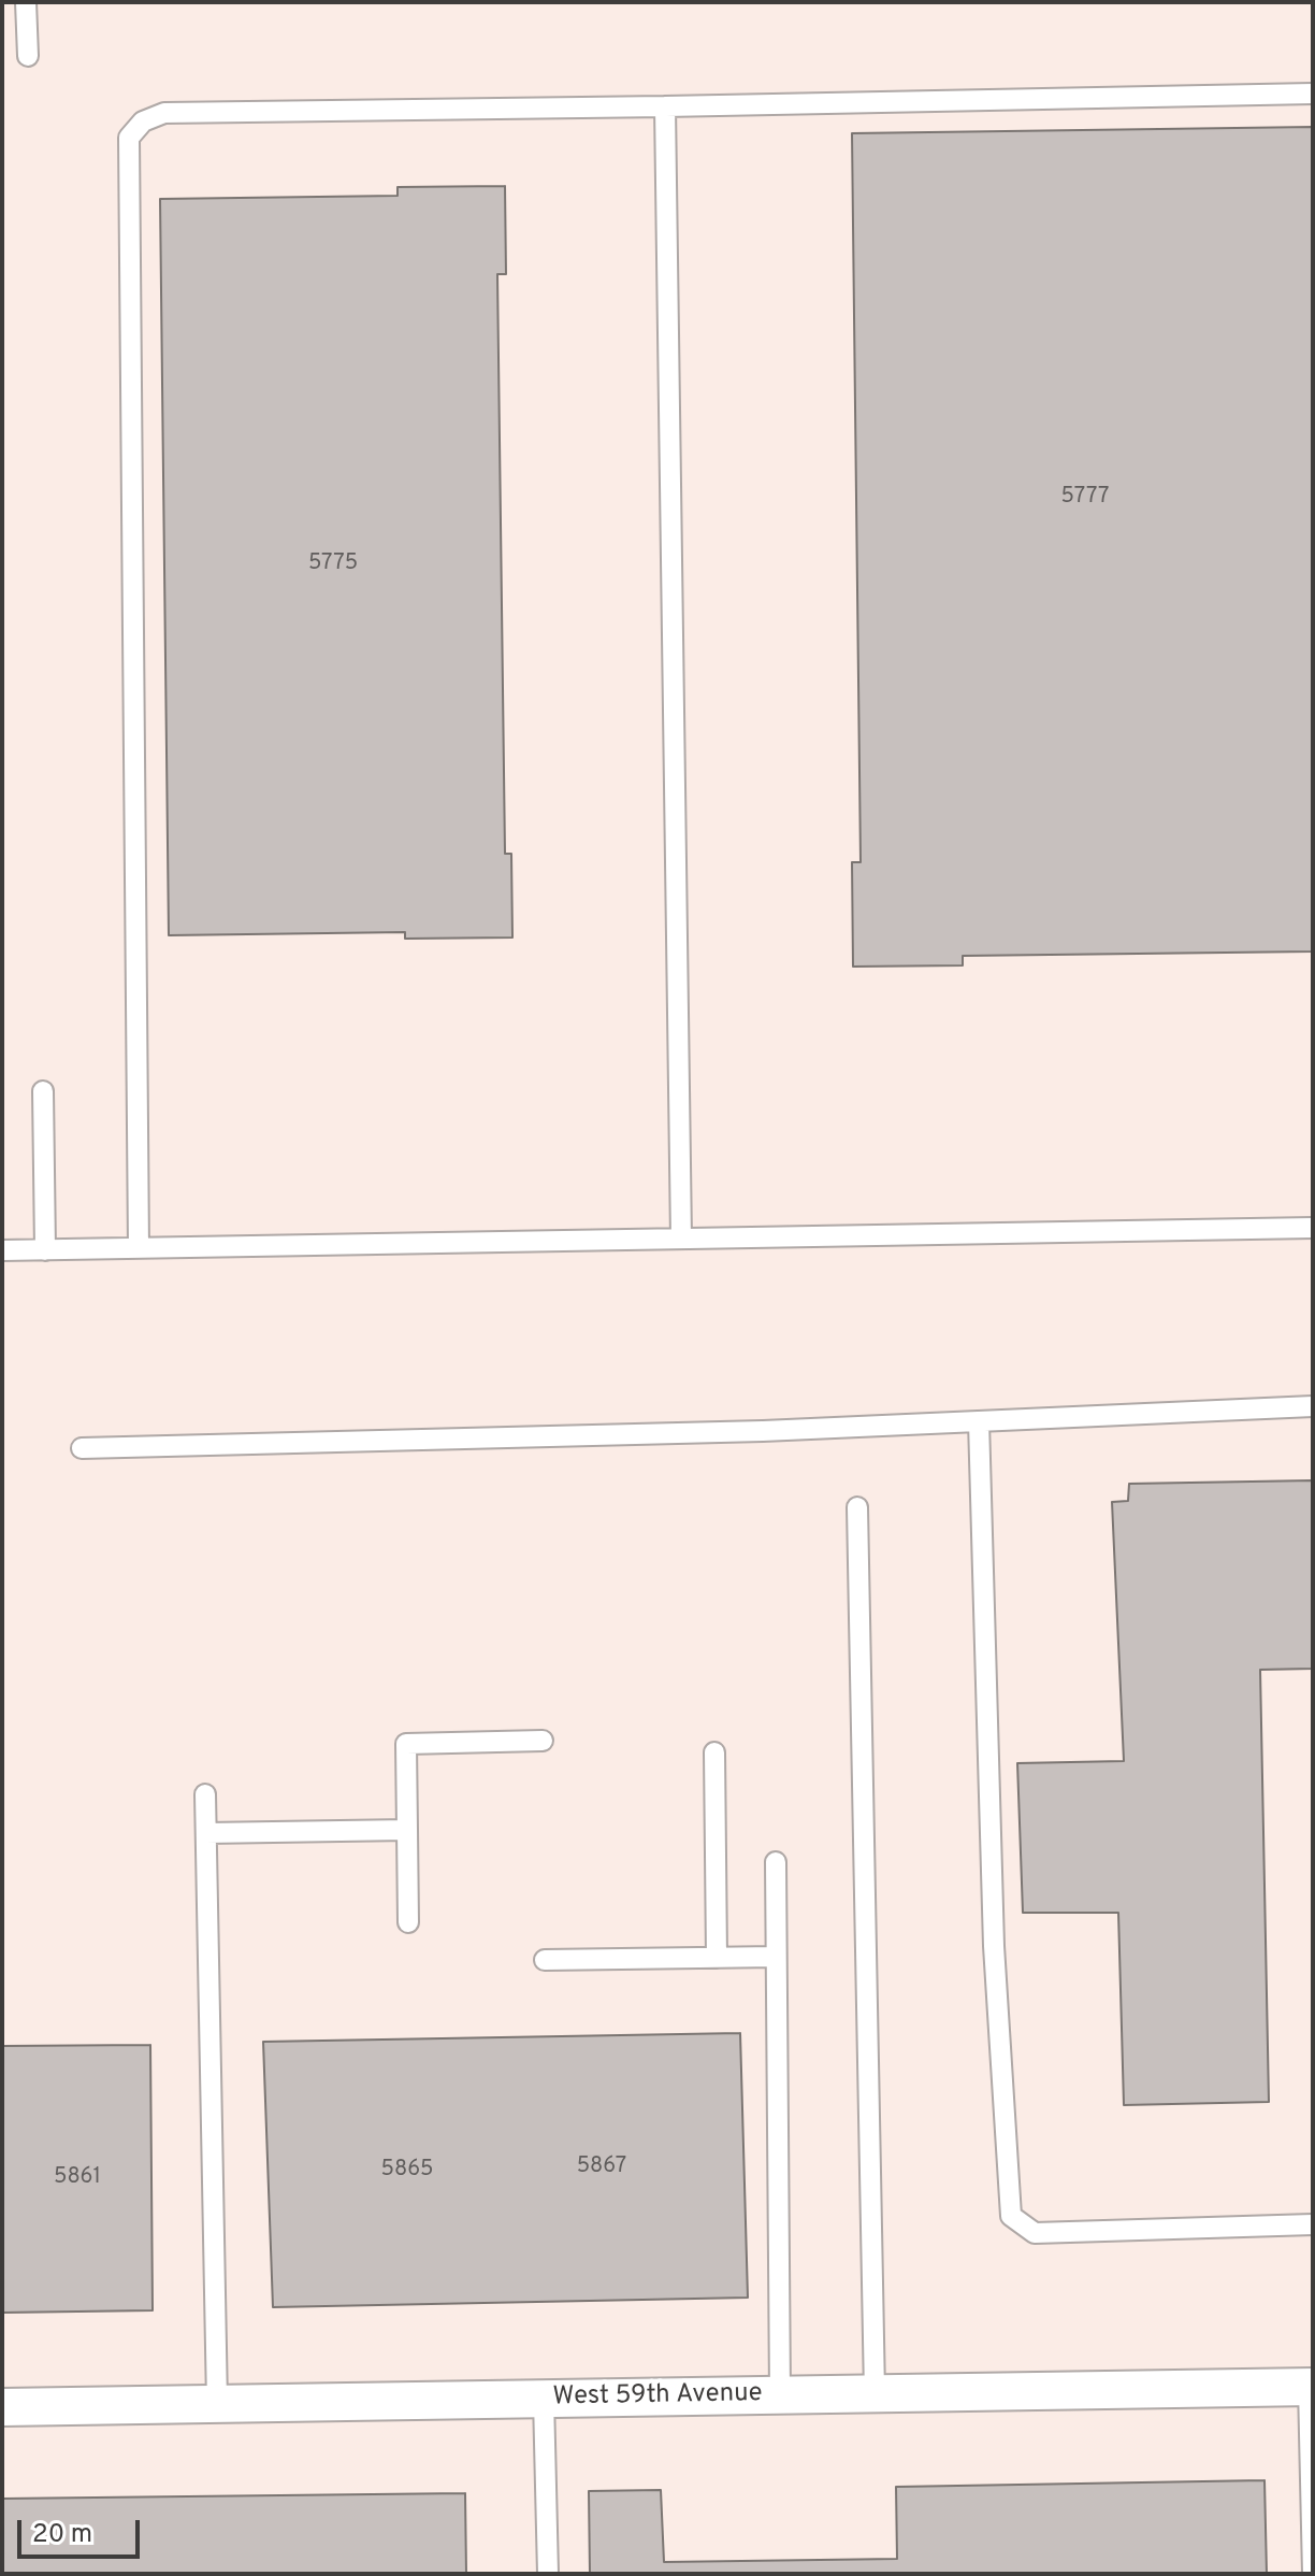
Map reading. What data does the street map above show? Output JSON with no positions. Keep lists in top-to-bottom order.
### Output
{
  "streets": {
    "street": ["West 59th Avenue"]
  },
  "house_numbers": [
    "5777",
    "5775",
    "5867",
    "5865",
    "5861"
  ],
  "scale_bar": "20 m"
}
